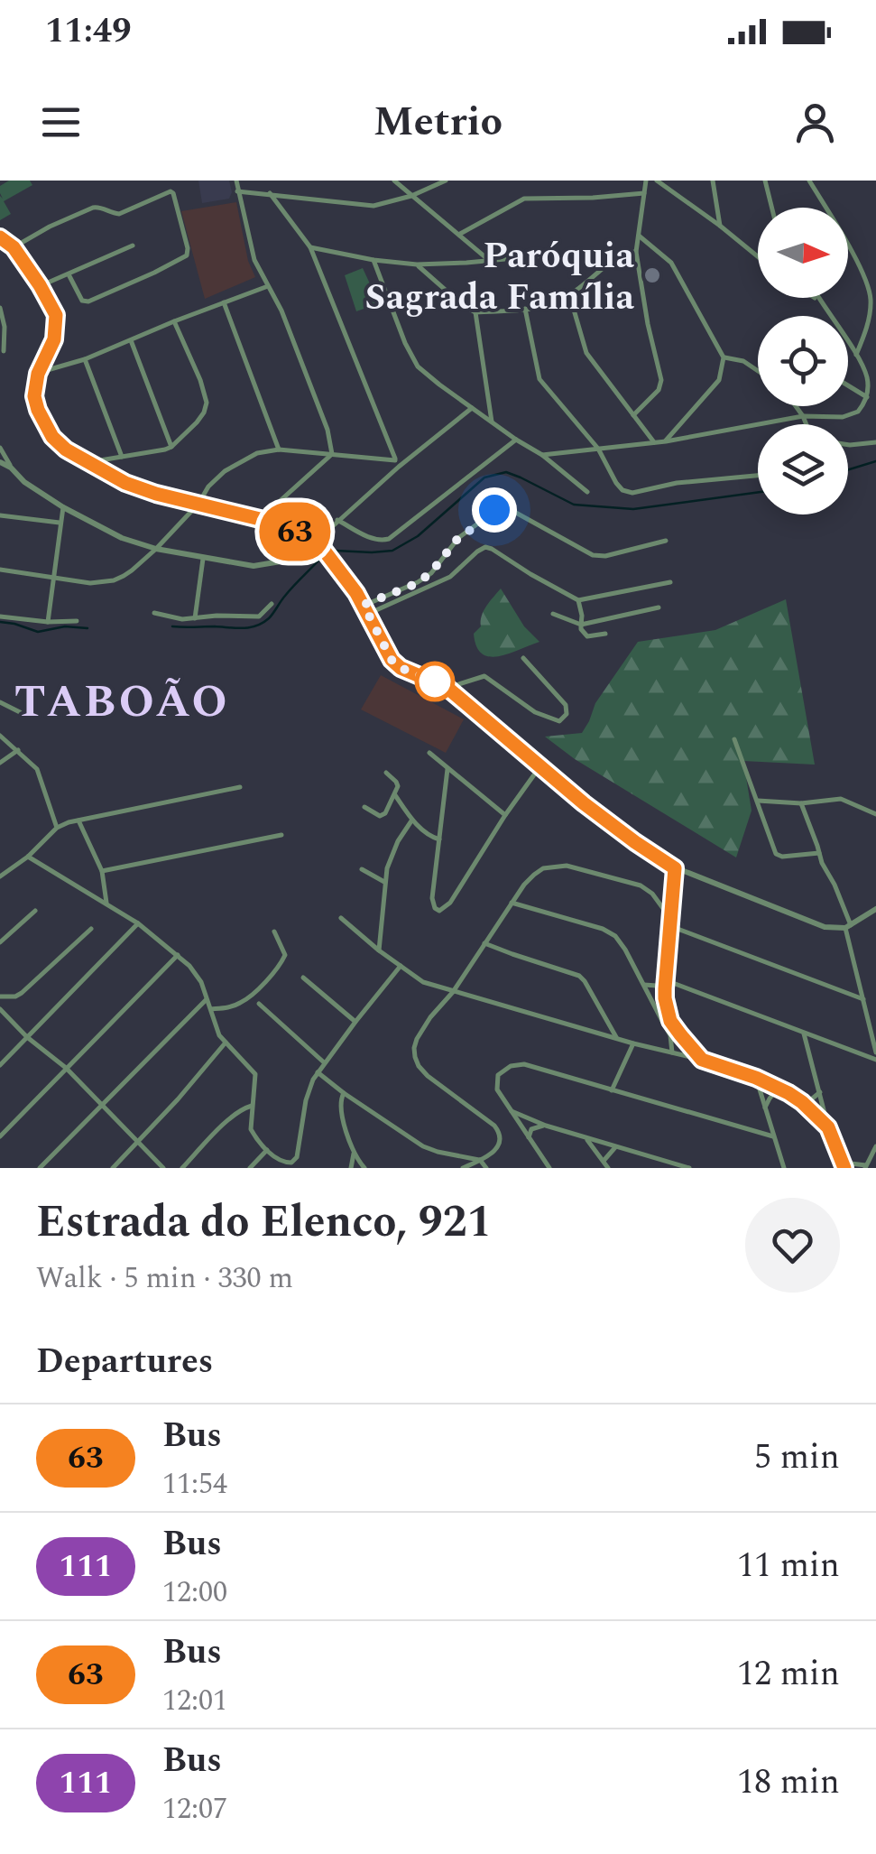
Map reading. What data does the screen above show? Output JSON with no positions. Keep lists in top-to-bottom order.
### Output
{
  "districts": ["TABOÃO"],
  "places": ["Paróquia Sagrada Família"],
  "lines": ["bus line 63"],
  "north": "right",
  "page": {
    "status": "11:49",
    "header": "Metrio",
    "on_map": "63",
    "heading": [
      ["Estrada do Elenco, 921", "Walk · 5 min · 330 m"],
      "Departures"
    ],
    "list": [
      {
        "mark": "63",
        "name": "Bus",
        "note": "11:54",
        "value": "5 min"
      },
      {
        "mark": "111",
        "name": "Bus",
        "note": "12:00",
        "value": "11 min"
      },
      {
        "mark": "63",
        "name": "Bus",
        "note": "12:01",
        "value": "12 min"
      },
      {
        "mark": "111",
        "name": "Bus",
        "note": "12:07",
        "value": "18 min"
      }
    ]
  }
}
